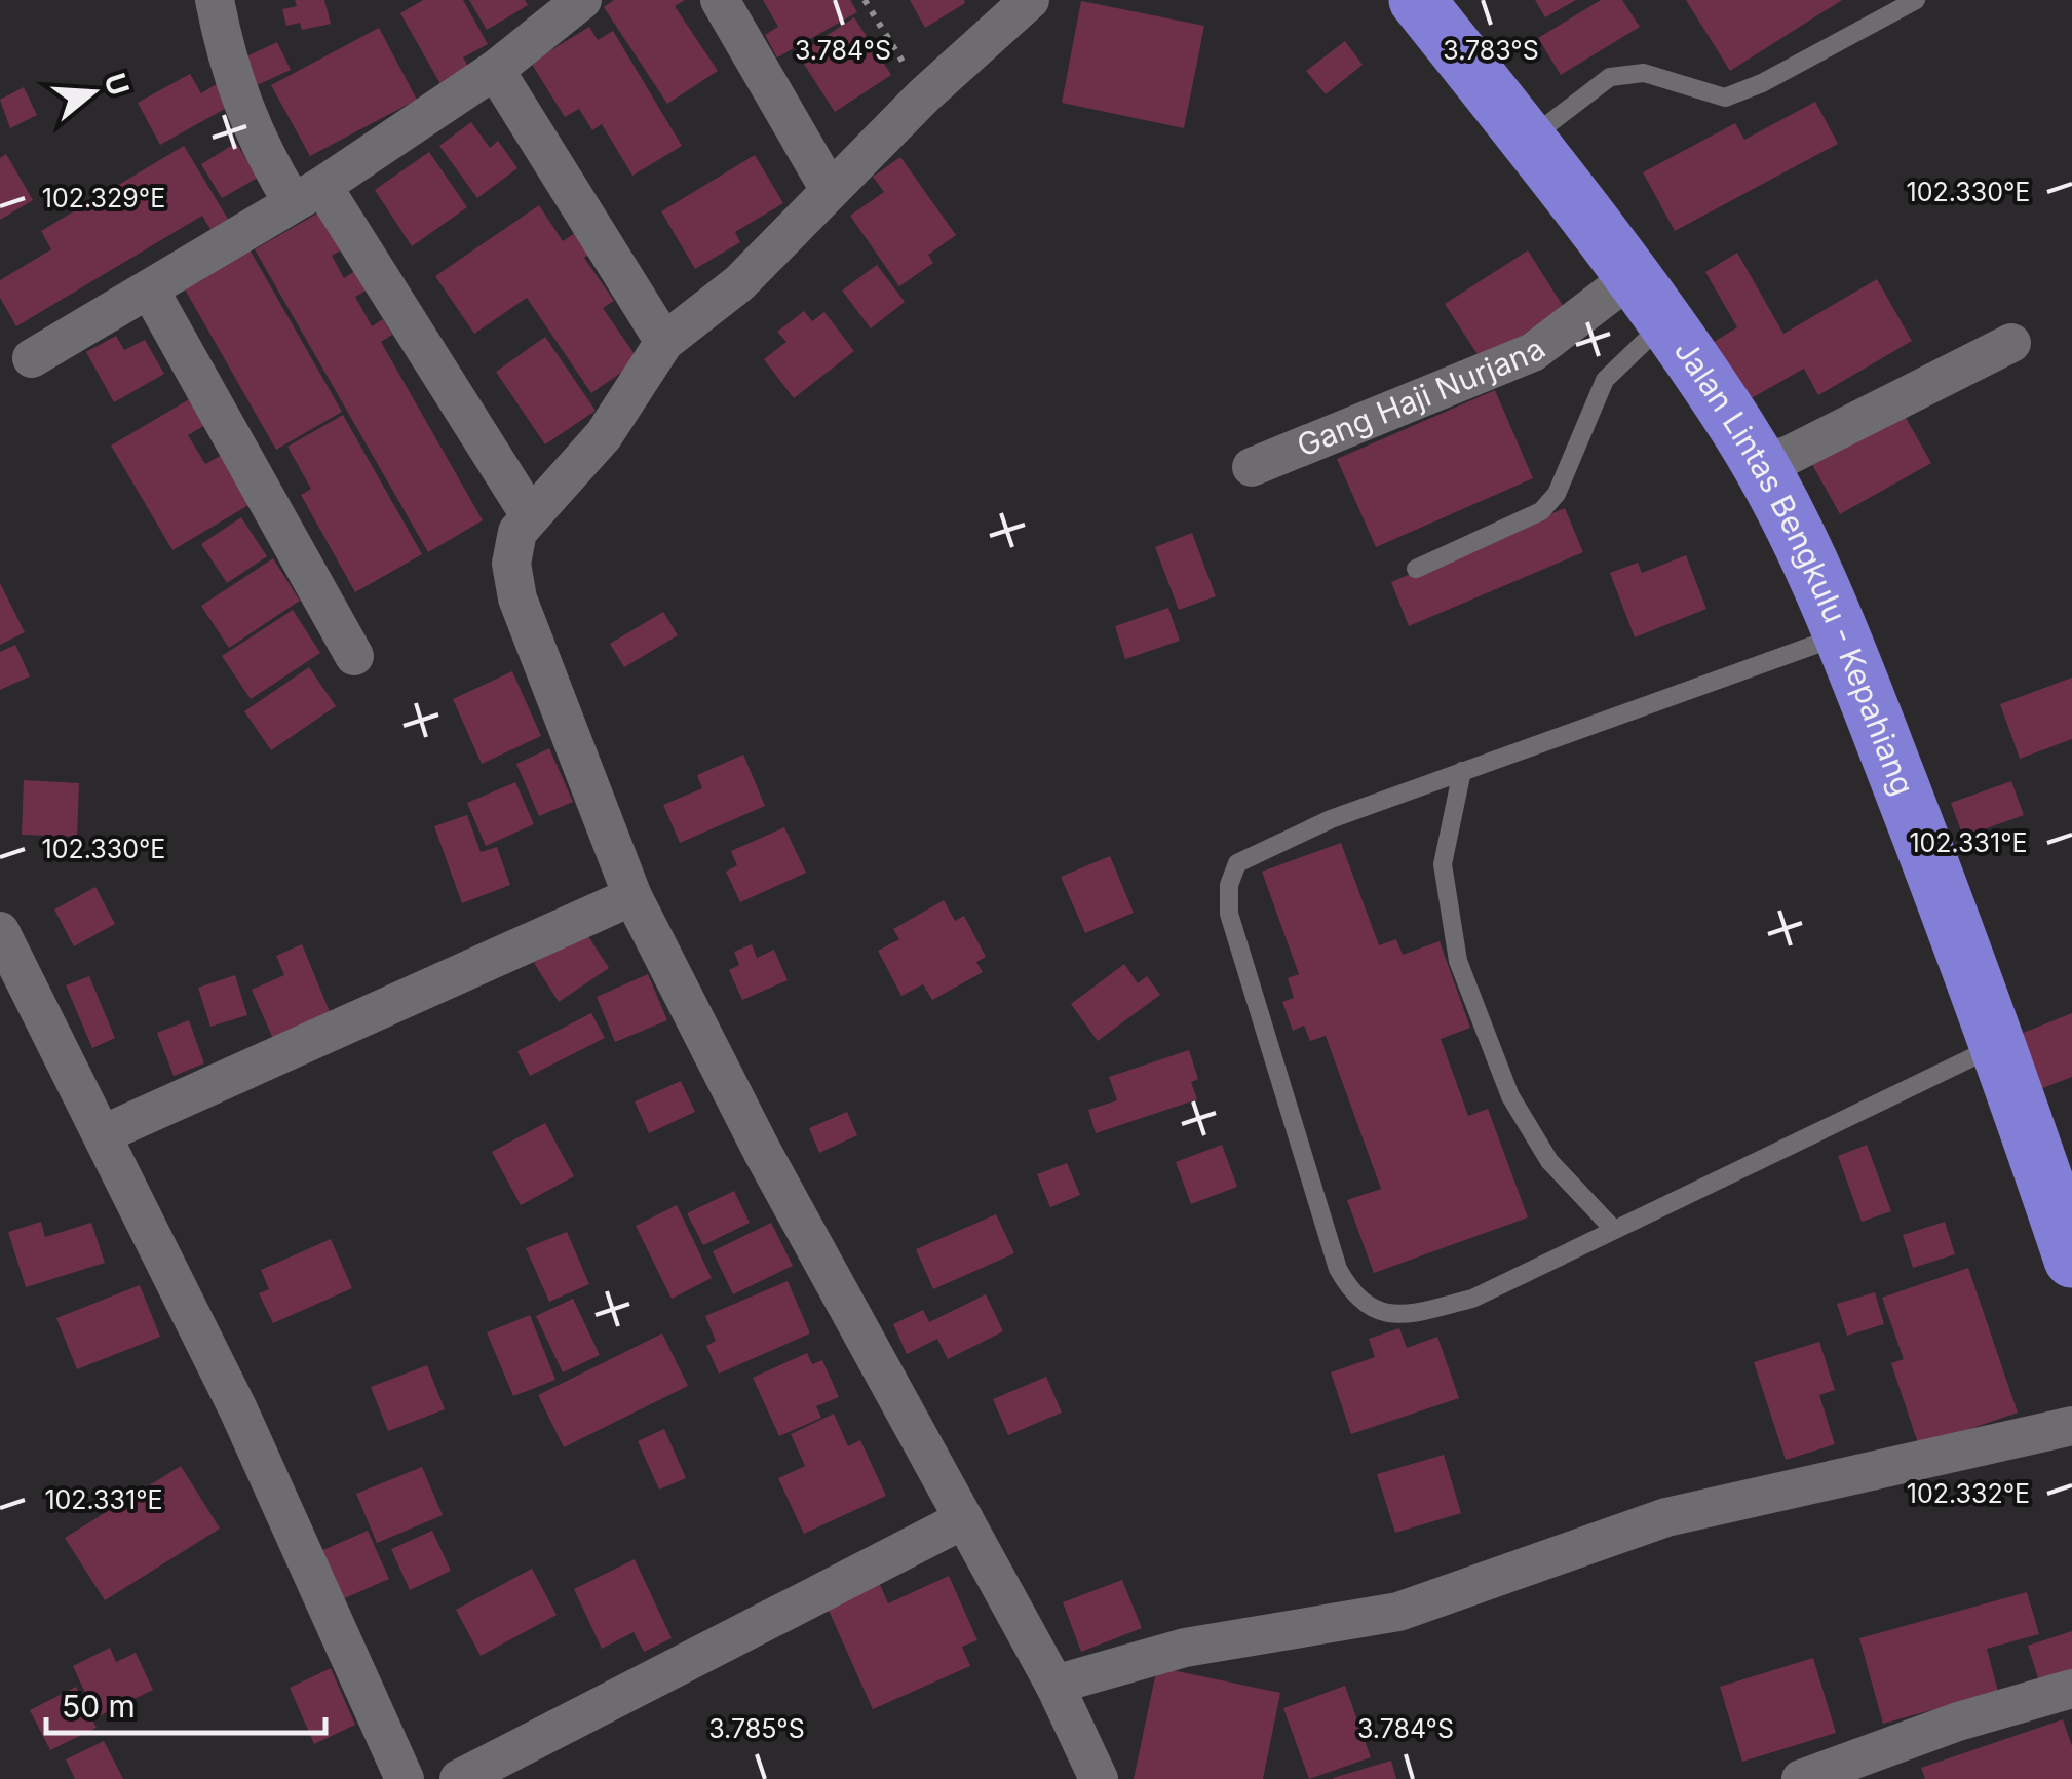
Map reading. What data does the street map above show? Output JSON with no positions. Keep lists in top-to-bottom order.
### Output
{
  "streets": {
    "highway": ["Jalan Lintas Bengkulu - Kepahiang"],
    "street": ["Gang Haji Nurjana"]
  },
  "crossings": [
    ["Gang Haji Nurjana", "Jalan Lintas Bengkulu - Kepahiang"]
  ],
  "scale_bar": "50 m",
  "north": "right",
  "coordinates": [
    "3.784°S",
    "3.783°S",
    "102.330°E",
    "102.329°E",
    "102.331°E",
    "102.332°E",
    "3.785°S"
  ]
}
